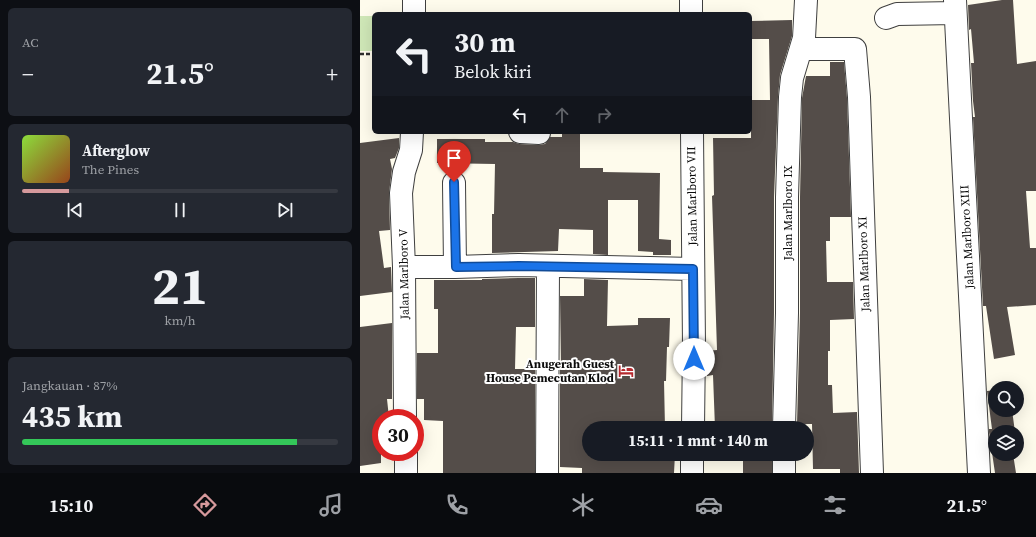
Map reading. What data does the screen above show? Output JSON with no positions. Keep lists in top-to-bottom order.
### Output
{
  "streets": {
    "street": [
      "Jalan Marlboro VII",
      "Jalan Marlboro IX",
      "Jalan Marlboro XIII",
      "Jalan Marlboro XI",
      "Jalan Marlboro V"
    ]
  },
  "crossings": [
    ["Jalan Marlboro IX", "Jalan Marlboro XI"]
  ],
  "places": {
    "hotel": ["Anugerah Guest House Pemecutan Klod"]
  },
  "page": {
    "tile": [
      "AC",
      ["21", "km/h"],
      ["Jangkauan · 87%", "435 km"]
    ],
    "turn": ["30 m", "Belok kiri"],
    "heat": ["−", "21.5°", "+"],
    "song": ["Afterglow", "The Pines"],
    "limit": "30",
    "trip": "15:11 · 1 mnt · 140 m",
    "tabs": ["15:10", "21.5°"]
  }
}
